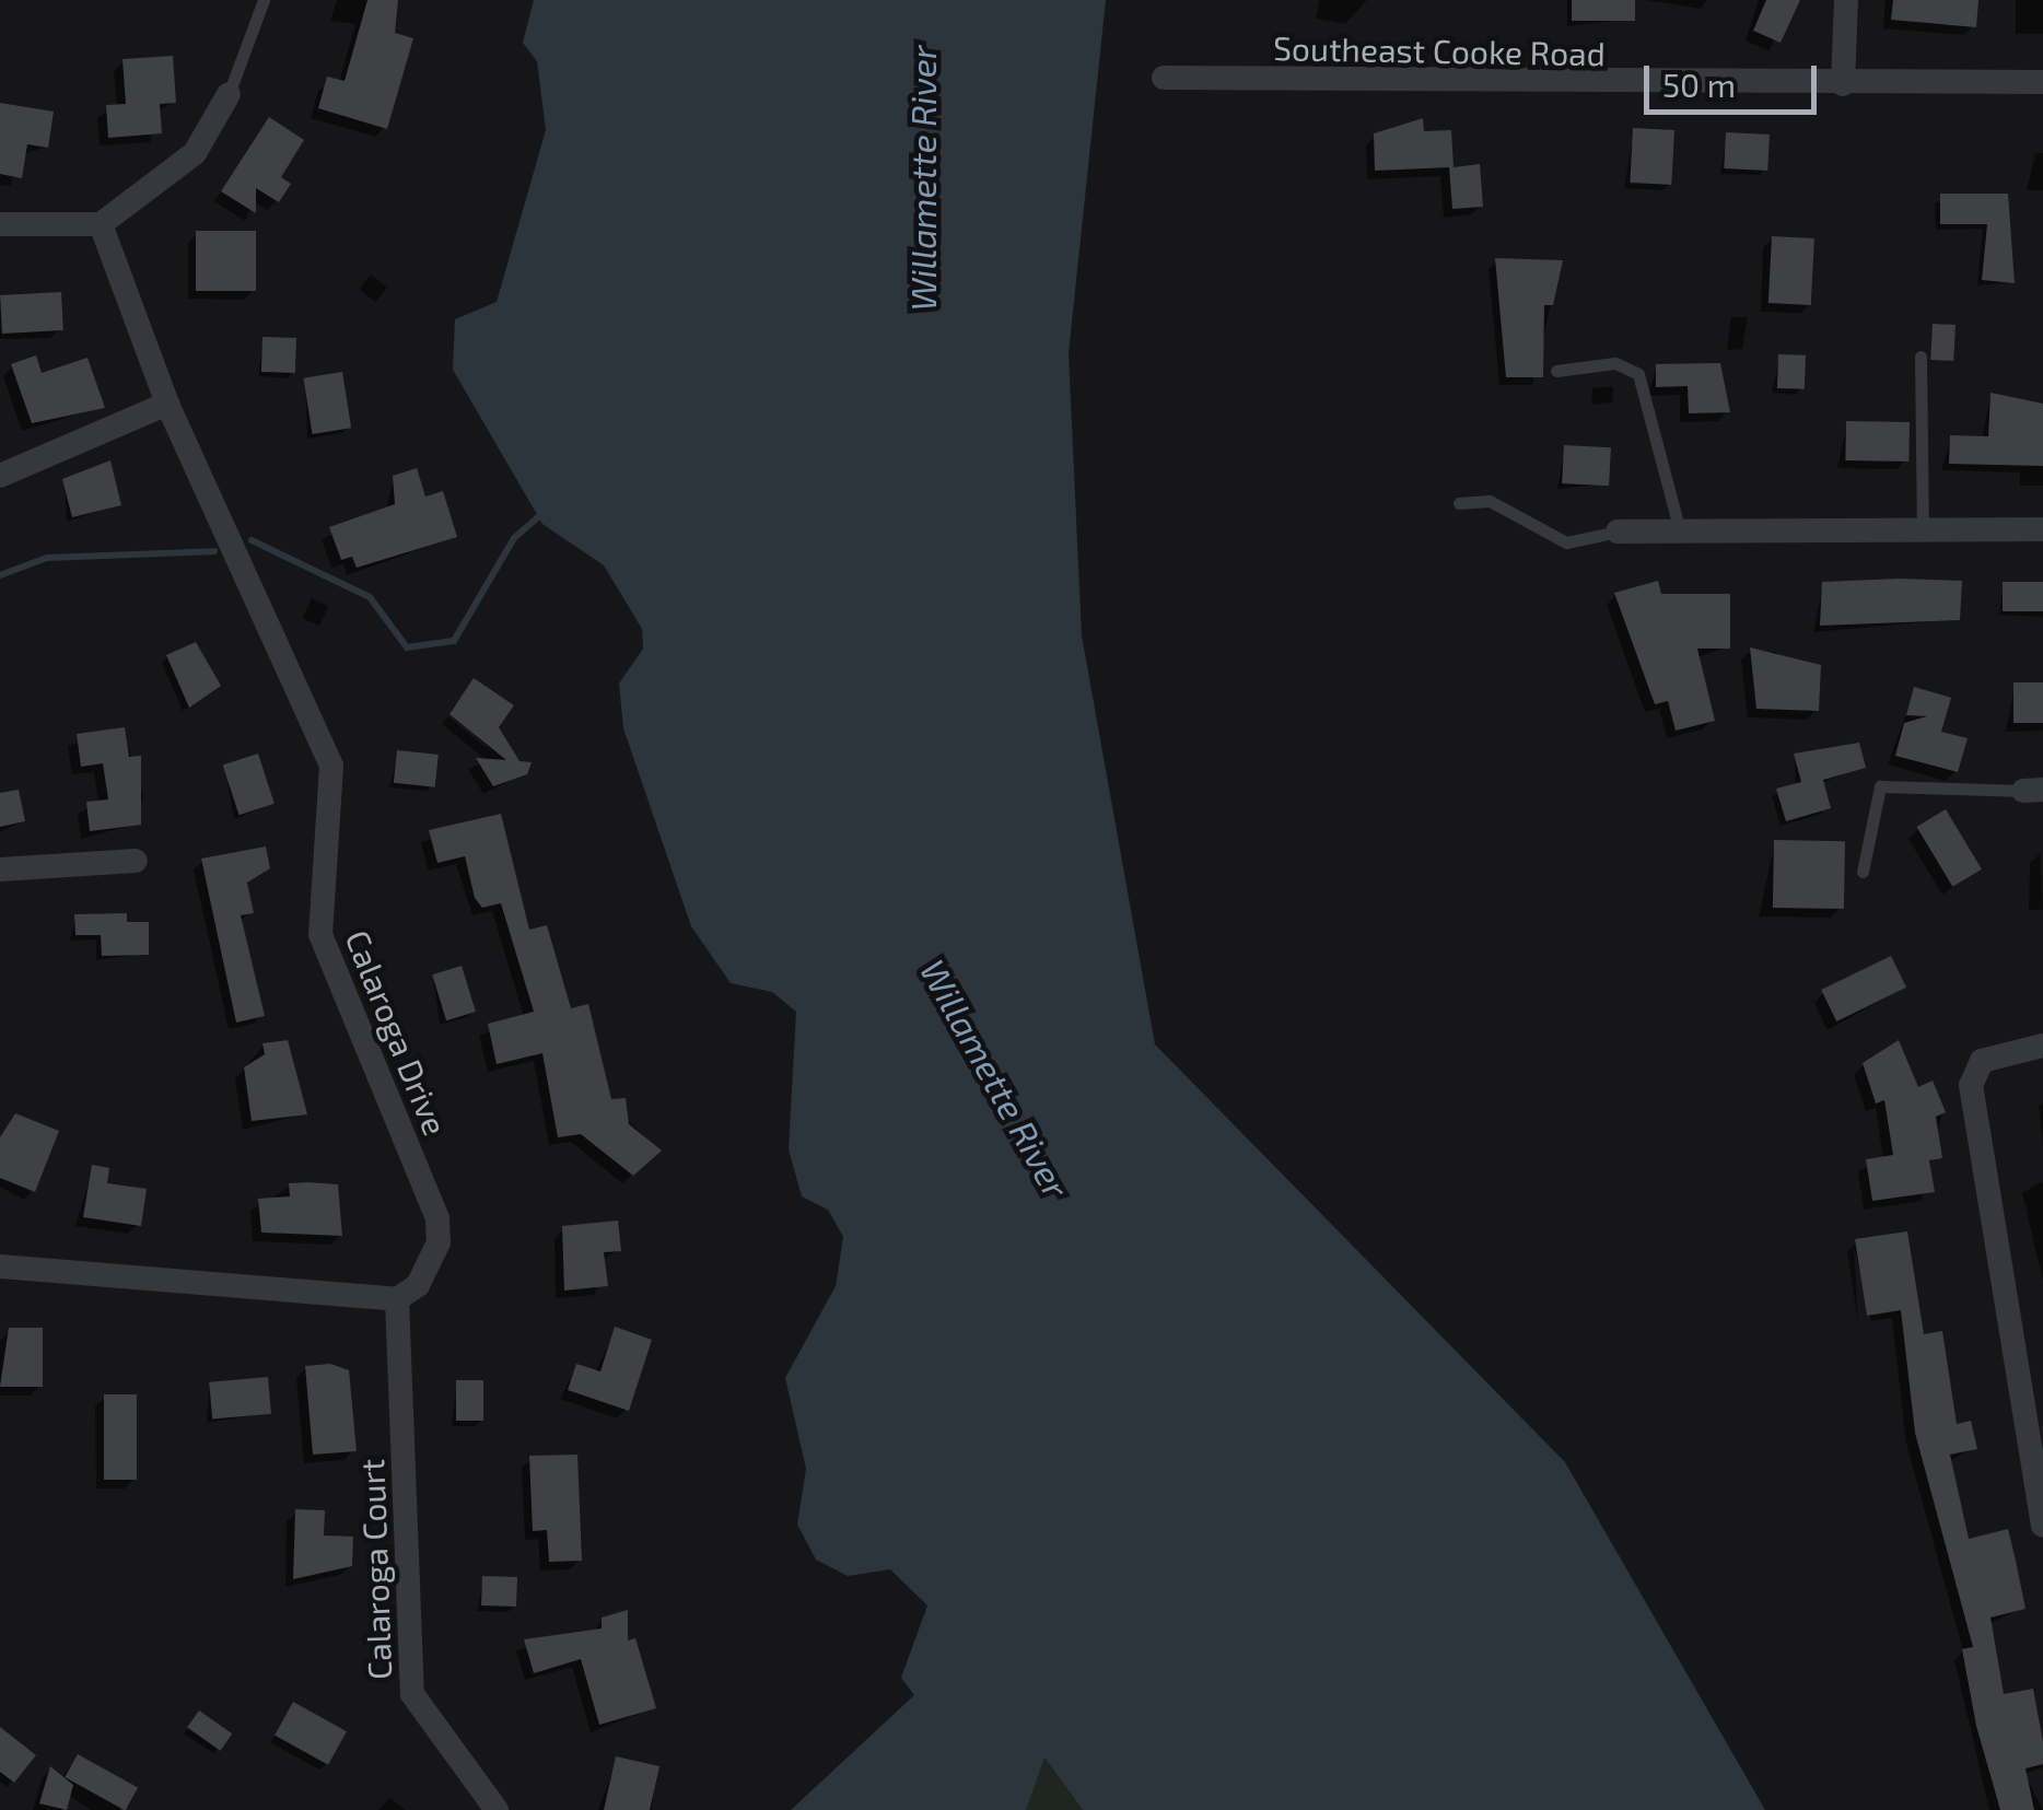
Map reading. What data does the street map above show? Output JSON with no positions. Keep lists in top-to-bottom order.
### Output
{
  "streets": {
    "street": ["Southeast Cooke Road", "Calaroga Drive", "Calaroga Court"]
  },
  "crossings": [
    ["Calaroga Drive", "Calaroga Court"]
  ],
  "water": ["Willamette River"],
  "scale_bar": "50 m"
}
